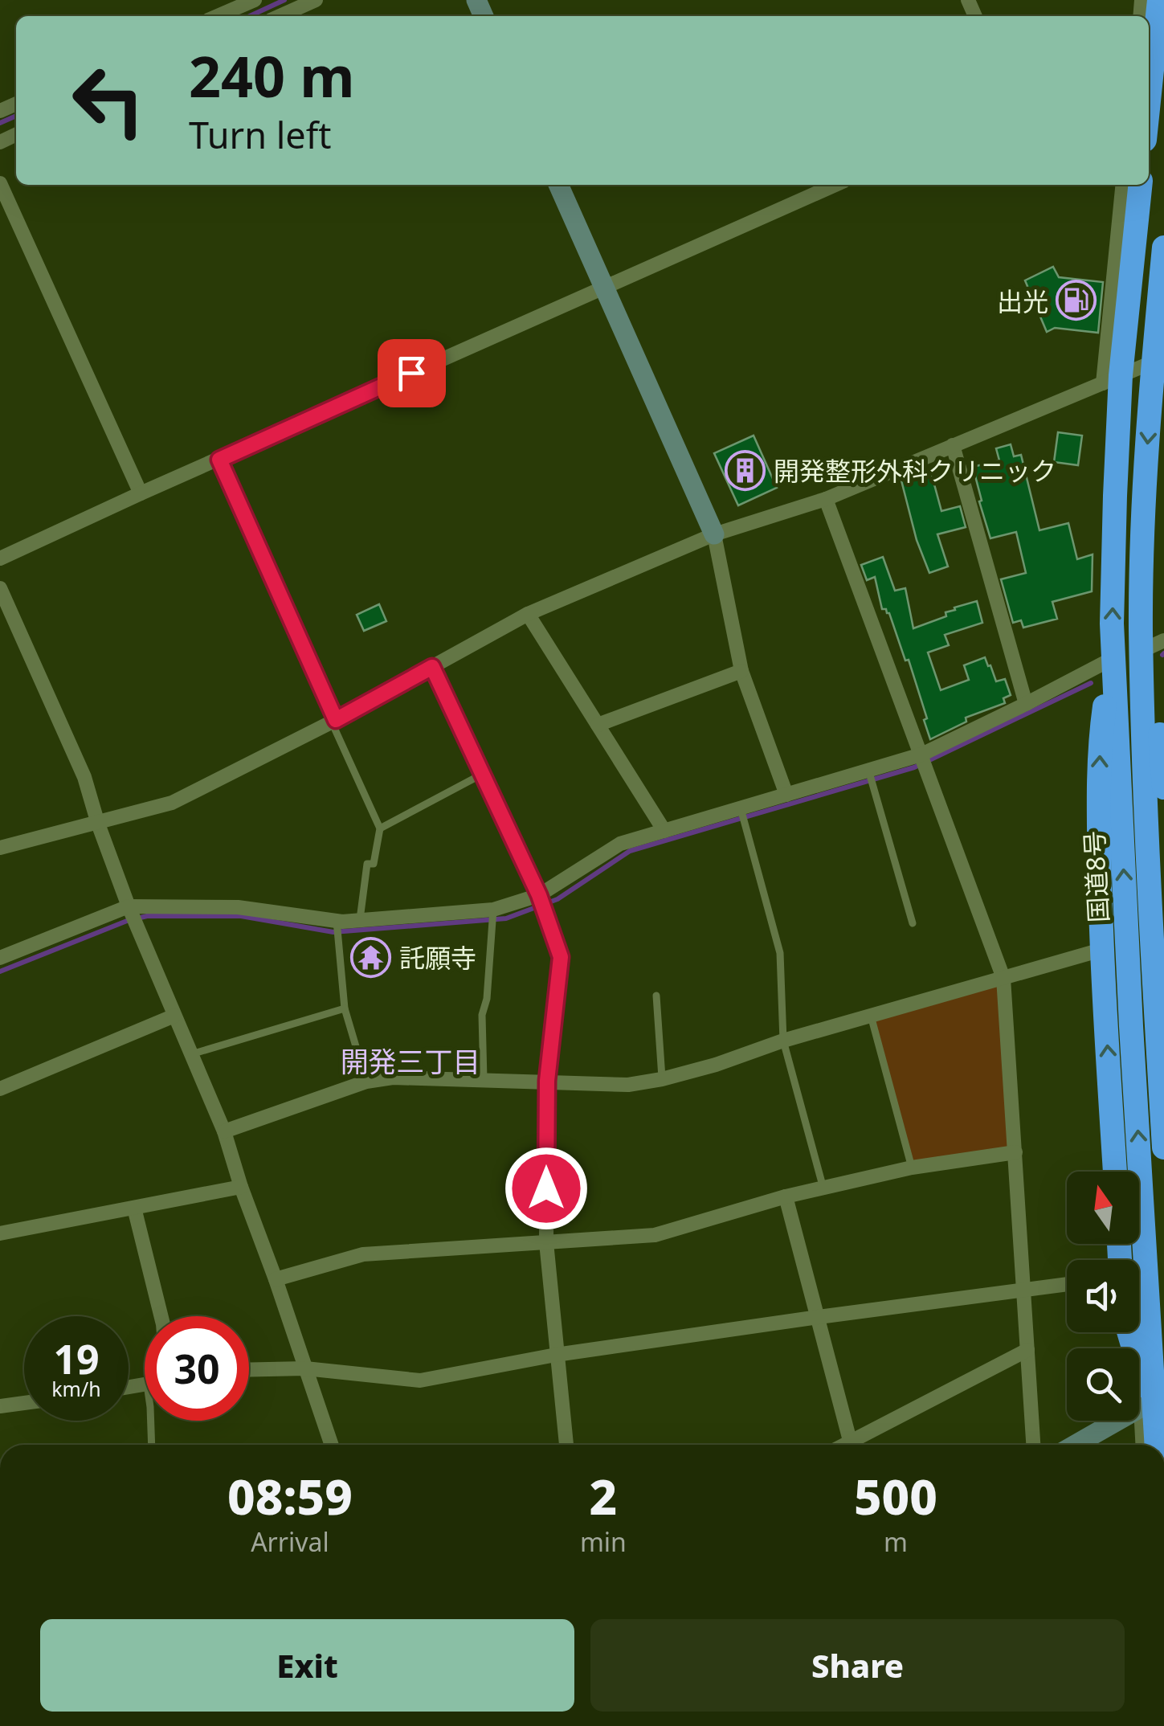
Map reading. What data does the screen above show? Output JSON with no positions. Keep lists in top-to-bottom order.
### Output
{
  "streets": {
    "highway": ["国道8号"]
  },
  "districts": ["開発三丁目"],
  "places": {
    "fuel station": ["出光"],
    "building": ["開発整形外科クリニック"],
    "temple": ["託願寺"]
  },
  "north": "top",
  "page": {
    "turn": ["240 m", "Turn left"],
    "speed": "19 km/h",
    "limit": "30",
    "eta": [
      "08:59",
      "Arrival",
      "2",
      "min",
      "500",
      "m"
    ],
    "buttons": ["Exit", "Share"]
  }
}
